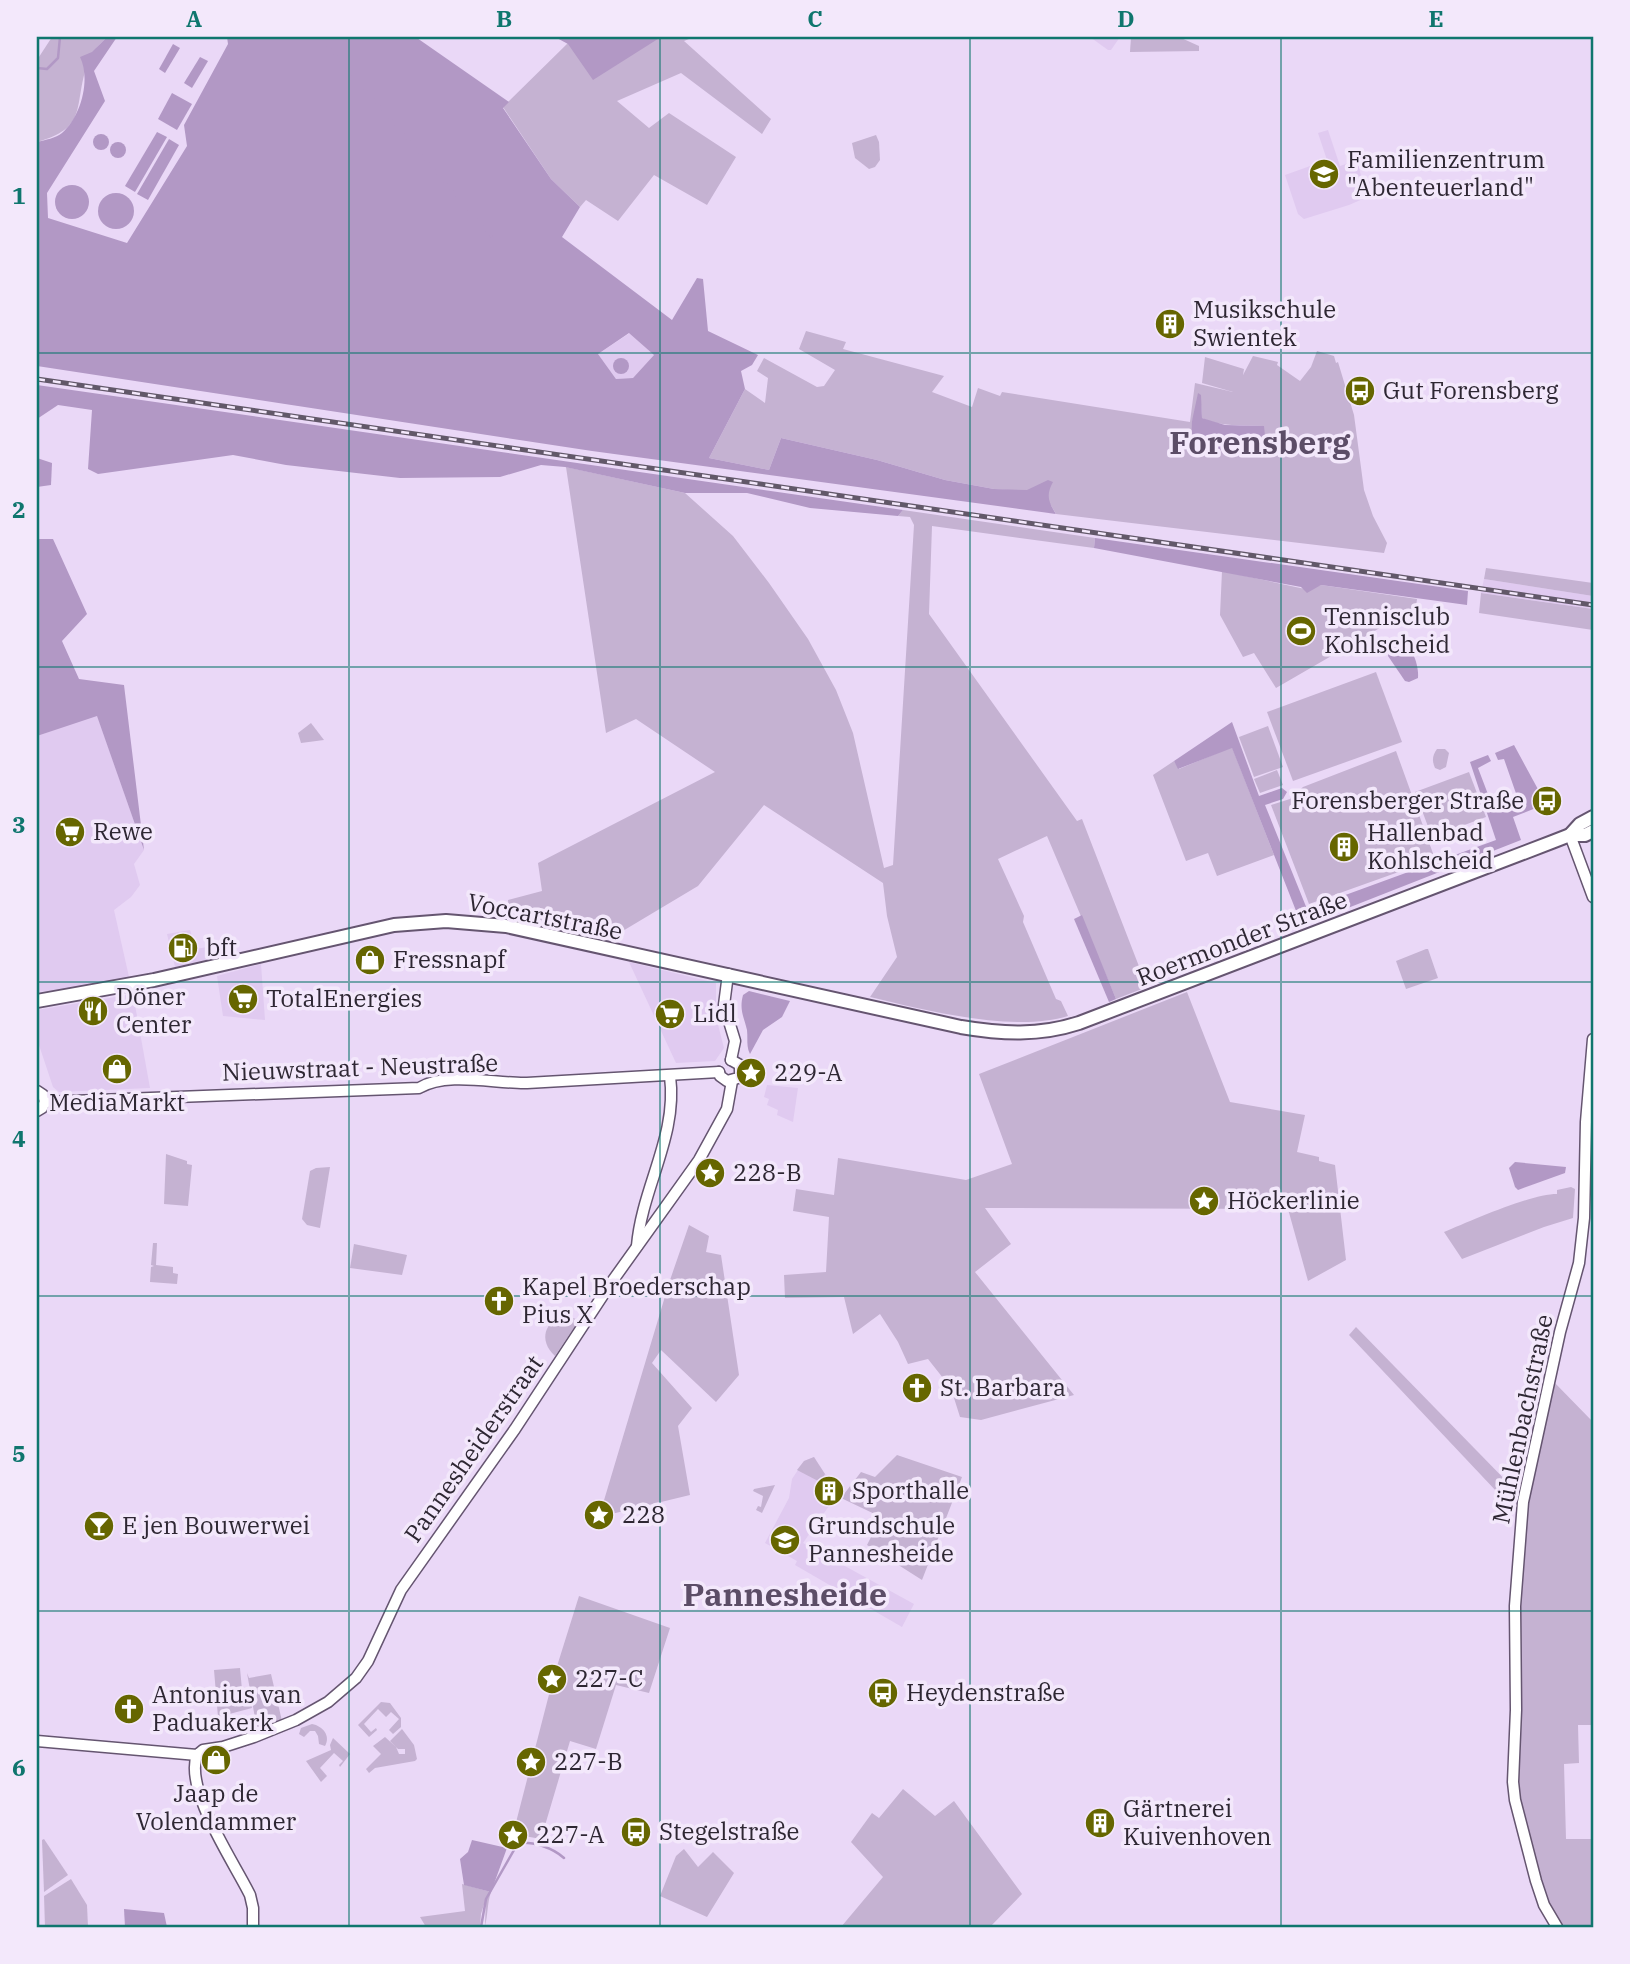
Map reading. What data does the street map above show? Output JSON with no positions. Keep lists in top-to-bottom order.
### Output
{
  "streets": {
    "main road": ["Voccartstraße", "Roermonder Straße"],
    "street": ["Nieuwstraat - Neustraße", "Mühlenbachstraße", "Pannesheiderstraat"]
  },
  "crossings": [
    ["Voccartstraße", "Roermonder Straße"],
    ["Nieuwstraat - Neustraße", "Pannesheiderstraat"]
  ],
  "districts": ["Forensberg", "Pannesheide"],
  "places": {
    "school or university": ["Familienzentrum \"Abenteuerland\"", "Grundschule Pannesheide"],
    "building": [
      "Musikschule Swientek",
      "Hallenbad Kohlscheid",
      "Sporthalle",
      "Gärtnerei Kuivenhoven"
    ],
    "bus stop": [
      "Gut Forensberg",
      "Forensberger Straße",
      "Heydenstraße",
      "Stegelstraße"
    ],
    "sports": ["Tennisclub Kohlscheid"],
    "supermarket": ["Rewe", "TotalEnergies", "Lidl"],
    "fuel station": ["bft"],
    "shop": ["Fressnapf", "MediaMarkt", "Jaap de Volendammer"],
    "restaurant": ["Döner Center"],
    "place": [
      "229-A",
      "228-B",
      "Höckerlinie",
      "228",
      "227-C",
      "227-B",
      "227-A"
    ],
    "church": ["Kapel Broederschap Pius X", "St. Barbara", "Antonius van Paduakerk"],
    "bar": ["E jen Bouwerwei"]
  },
  "grid": {
    "columns": [
      "A",
      "B",
      "C",
      "D",
      "E"
    ],
    "rows": [
      "1",
      "2",
      "3",
      "4",
      "5",
      "6"
    ]
  }
}
